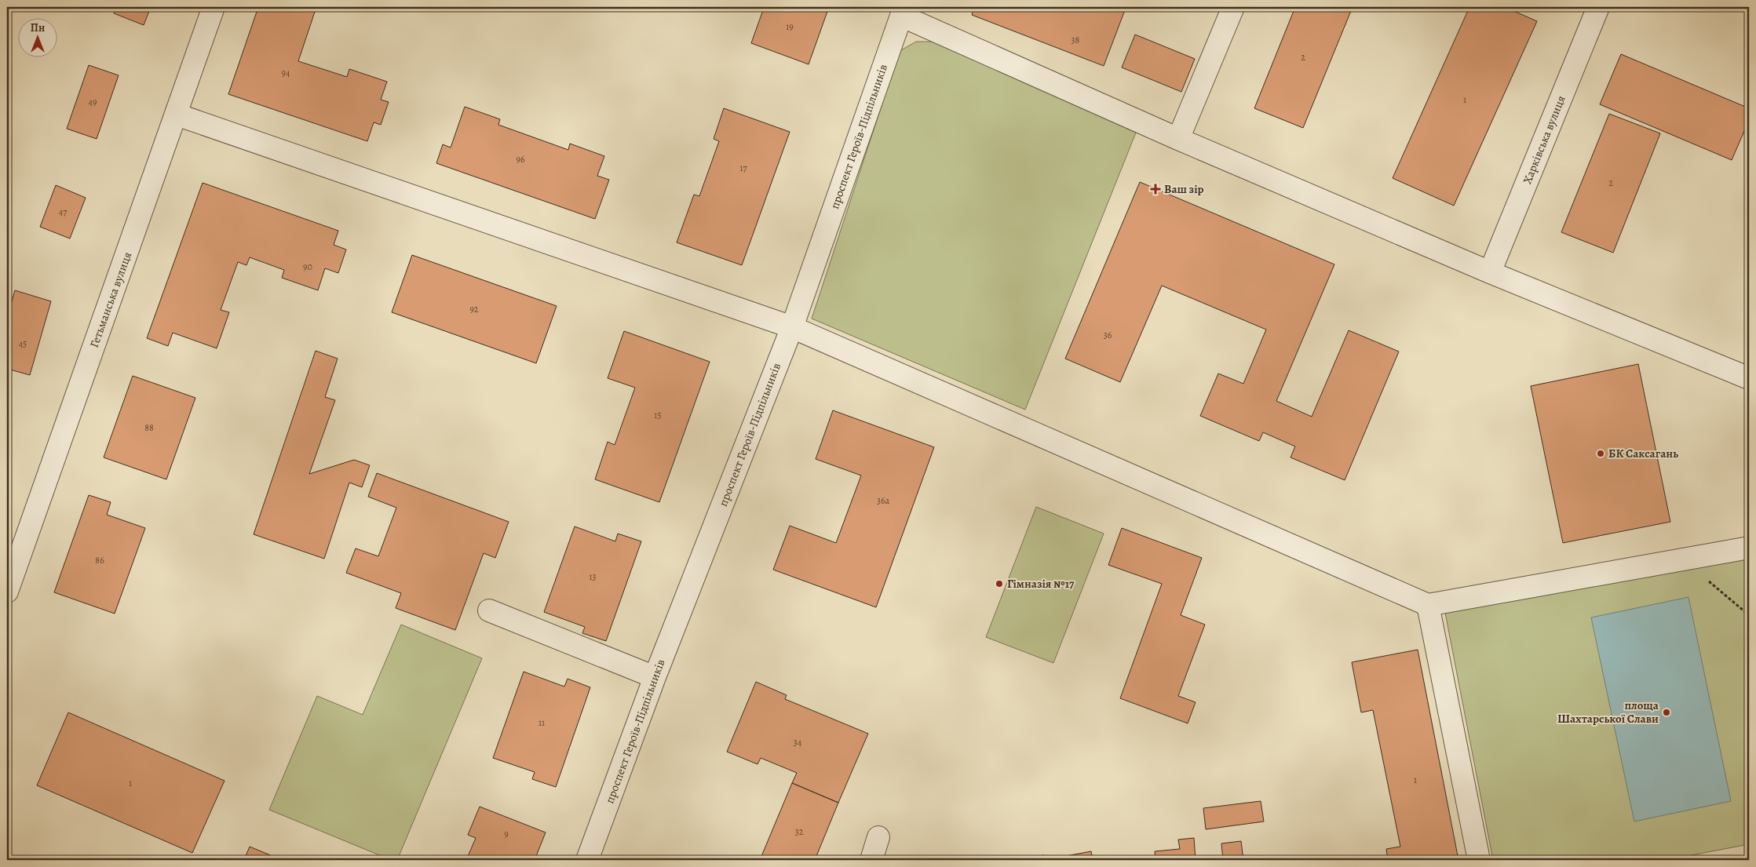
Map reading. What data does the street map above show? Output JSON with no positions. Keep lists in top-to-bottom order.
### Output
{
  "streets": {
    "street": ["проспект Героїв-Підпільників", "Харківська вулиця", "Гетьманська вулиця"]
  },
  "places": {
    "health": ["Ваш зір"],
    "other": ["БК Саксагань", "Гімназія №17", "площа Шахтарської Слави"]
  },
  "house_numbers": [
    "19",
    "38",
    "2",
    "94",
    "1",
    "49",
    "96",
    "17",
    "2",
    "47",
    "90",
    "92",
    "36",
    "45",
    "15",
    "88",
    "36а",
    "86",
    "13",
    "11",
    "34",
    "1",
    "1",
    "32",
    "9"
  ],
  "north": "top"
}
